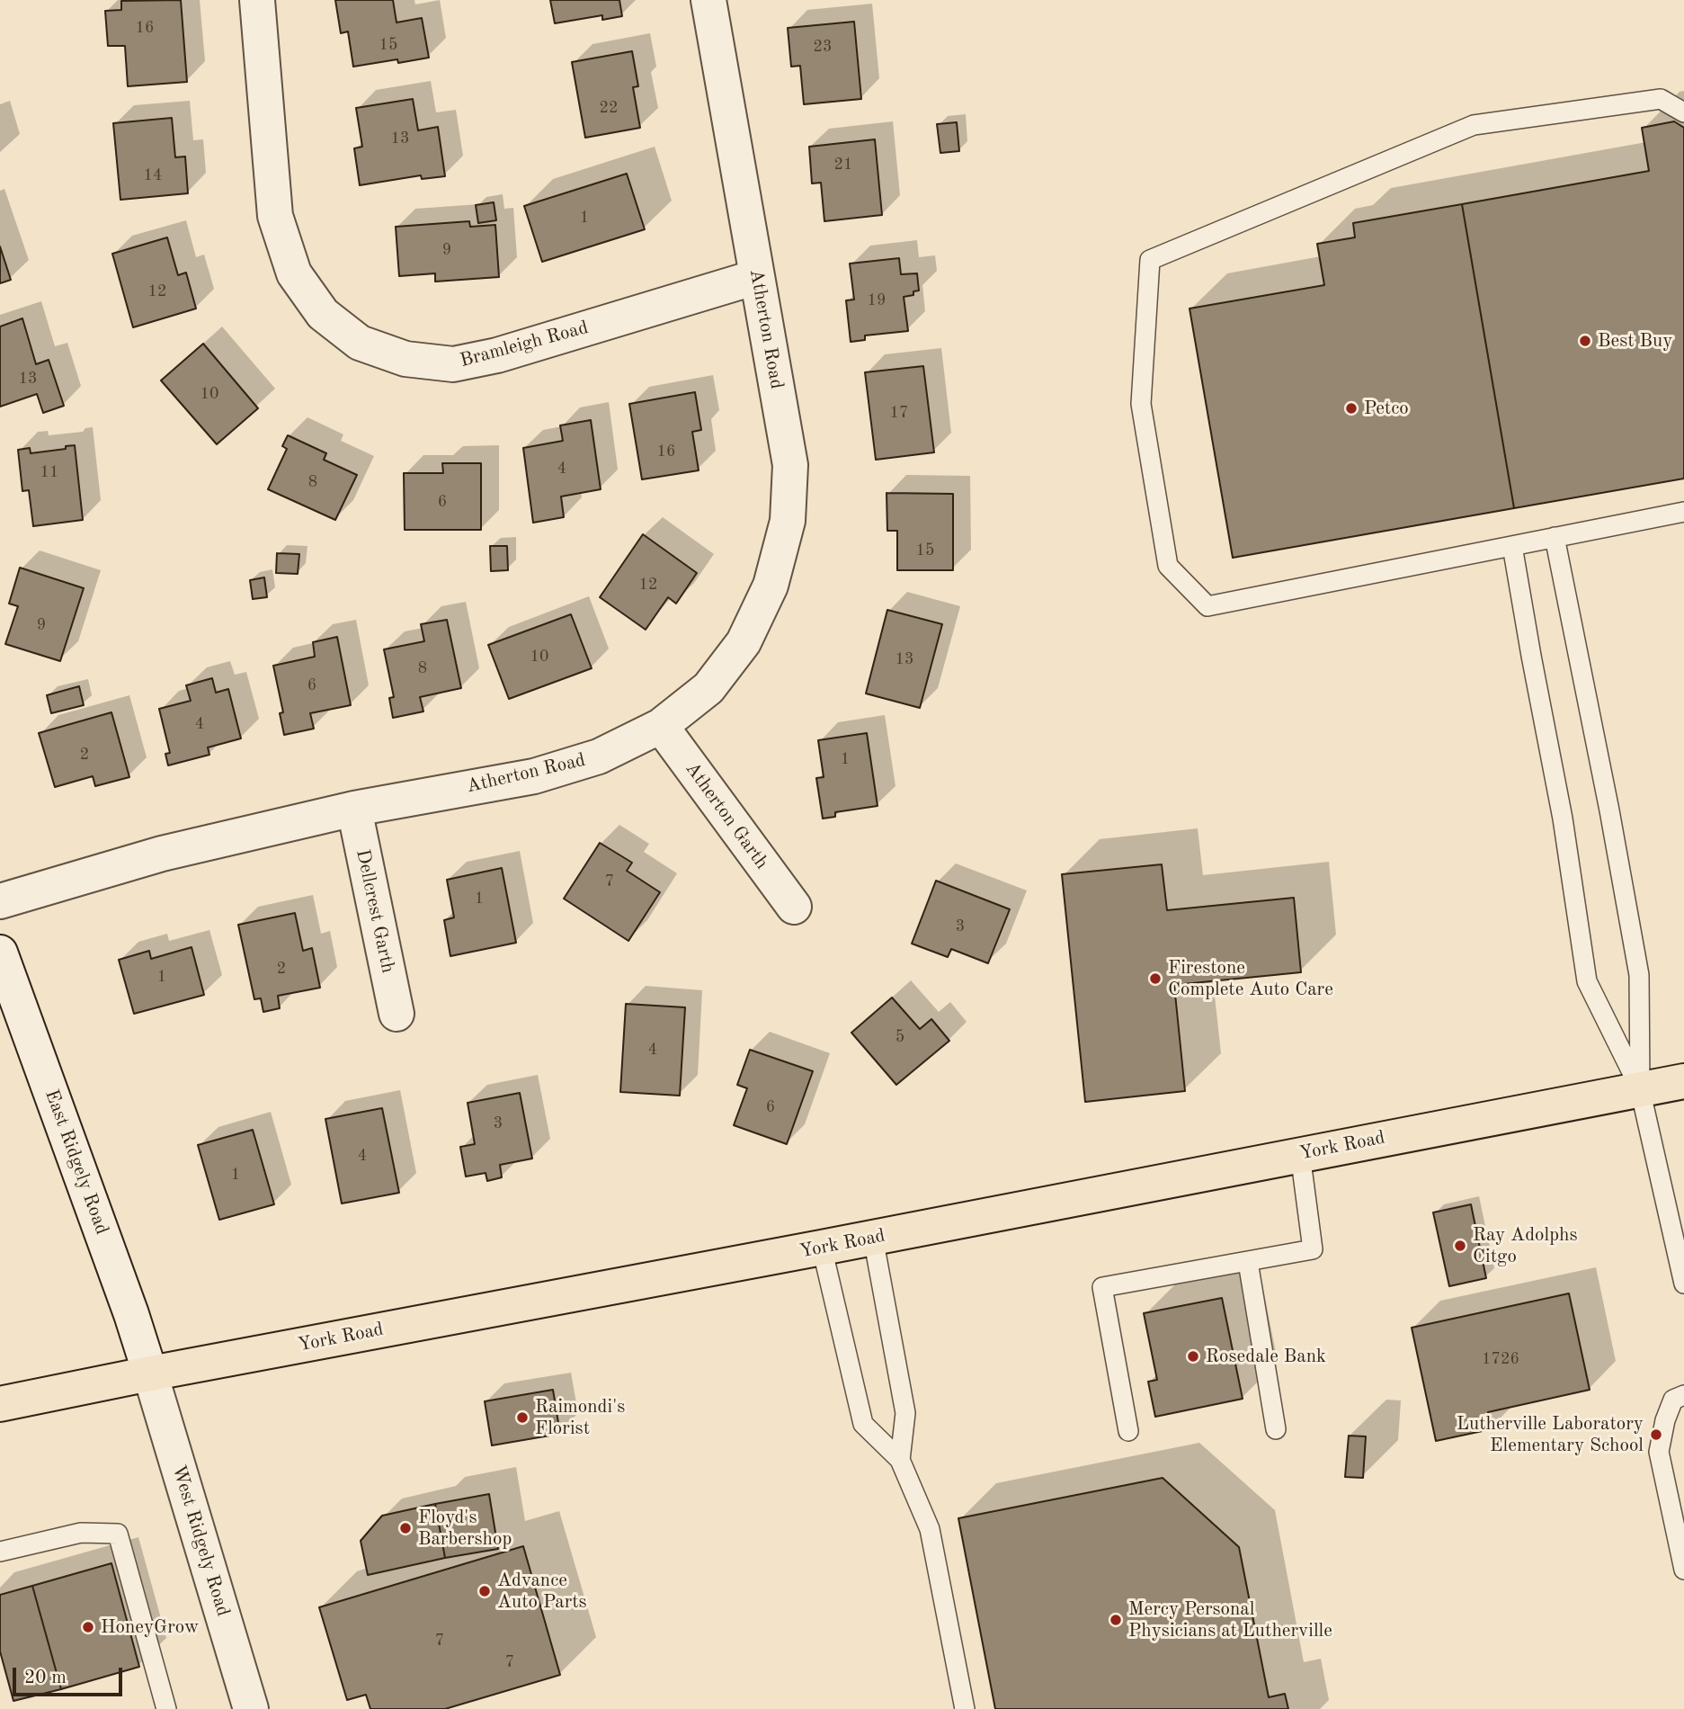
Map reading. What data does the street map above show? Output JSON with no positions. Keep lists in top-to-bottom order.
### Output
{
  "streets": {
    "main road": ["York Road"],
    "street": [
      "Atherton Road",
      "Bramleigh Road",
      "Atherton Garth",
      "Dellcrest Garth",
      "East Ridgely Road",
      "West Ridgely Road"
    ]
  },
  "crossings": [
    ["Atherton Road", "Bramleigh Road"],
    ["Atherton Road", "Atherton Garth"],
    ["Atherton Road", "Dellcrest Garth"],
    ["York Road", "East Ridgely Road"],
    ["York Road", "West Ridgely Road"],
    ["East Ridgely Road", "West Ridgely Road"]
  ],
  "places": [
    "Best Buy",
    "Petco",
    "Firestone Complete Auto Care",
    "Ray Adolphs Citgo",
    "Rosedale Bank",
    "Raimondi's Florist",
    "Lutherville Laboratory Elementary School",
    "Floyd's Barbershop",
    "Advance Auto Parts",
    "Mercy Personal Physicians at Lutherville",
    "HoneyGrow"
  ],
  "house_numbers": [
    "16",
    "15",
    "23",
    "22",
    "13",
    "21",
    "14",
    "1",
    "9",
    "12",
    "19",
    "13",
    "10",
    "17",
    "16",
    "4",
    "11",
    "8",
    "6",
    "15",
    "12",
    "9",
    "10",
    "13",
    "8",
    "6",
    "4",
    "2",
    "1",
    "7",
    "1",
    "3",
    "2",
    "1",
    "5",
    "4",
    "6",
    "3",
    "4",
    "1",
    "1726",
    "7",
    "7"
  ],
  "scale_bar": "20 m"
}
